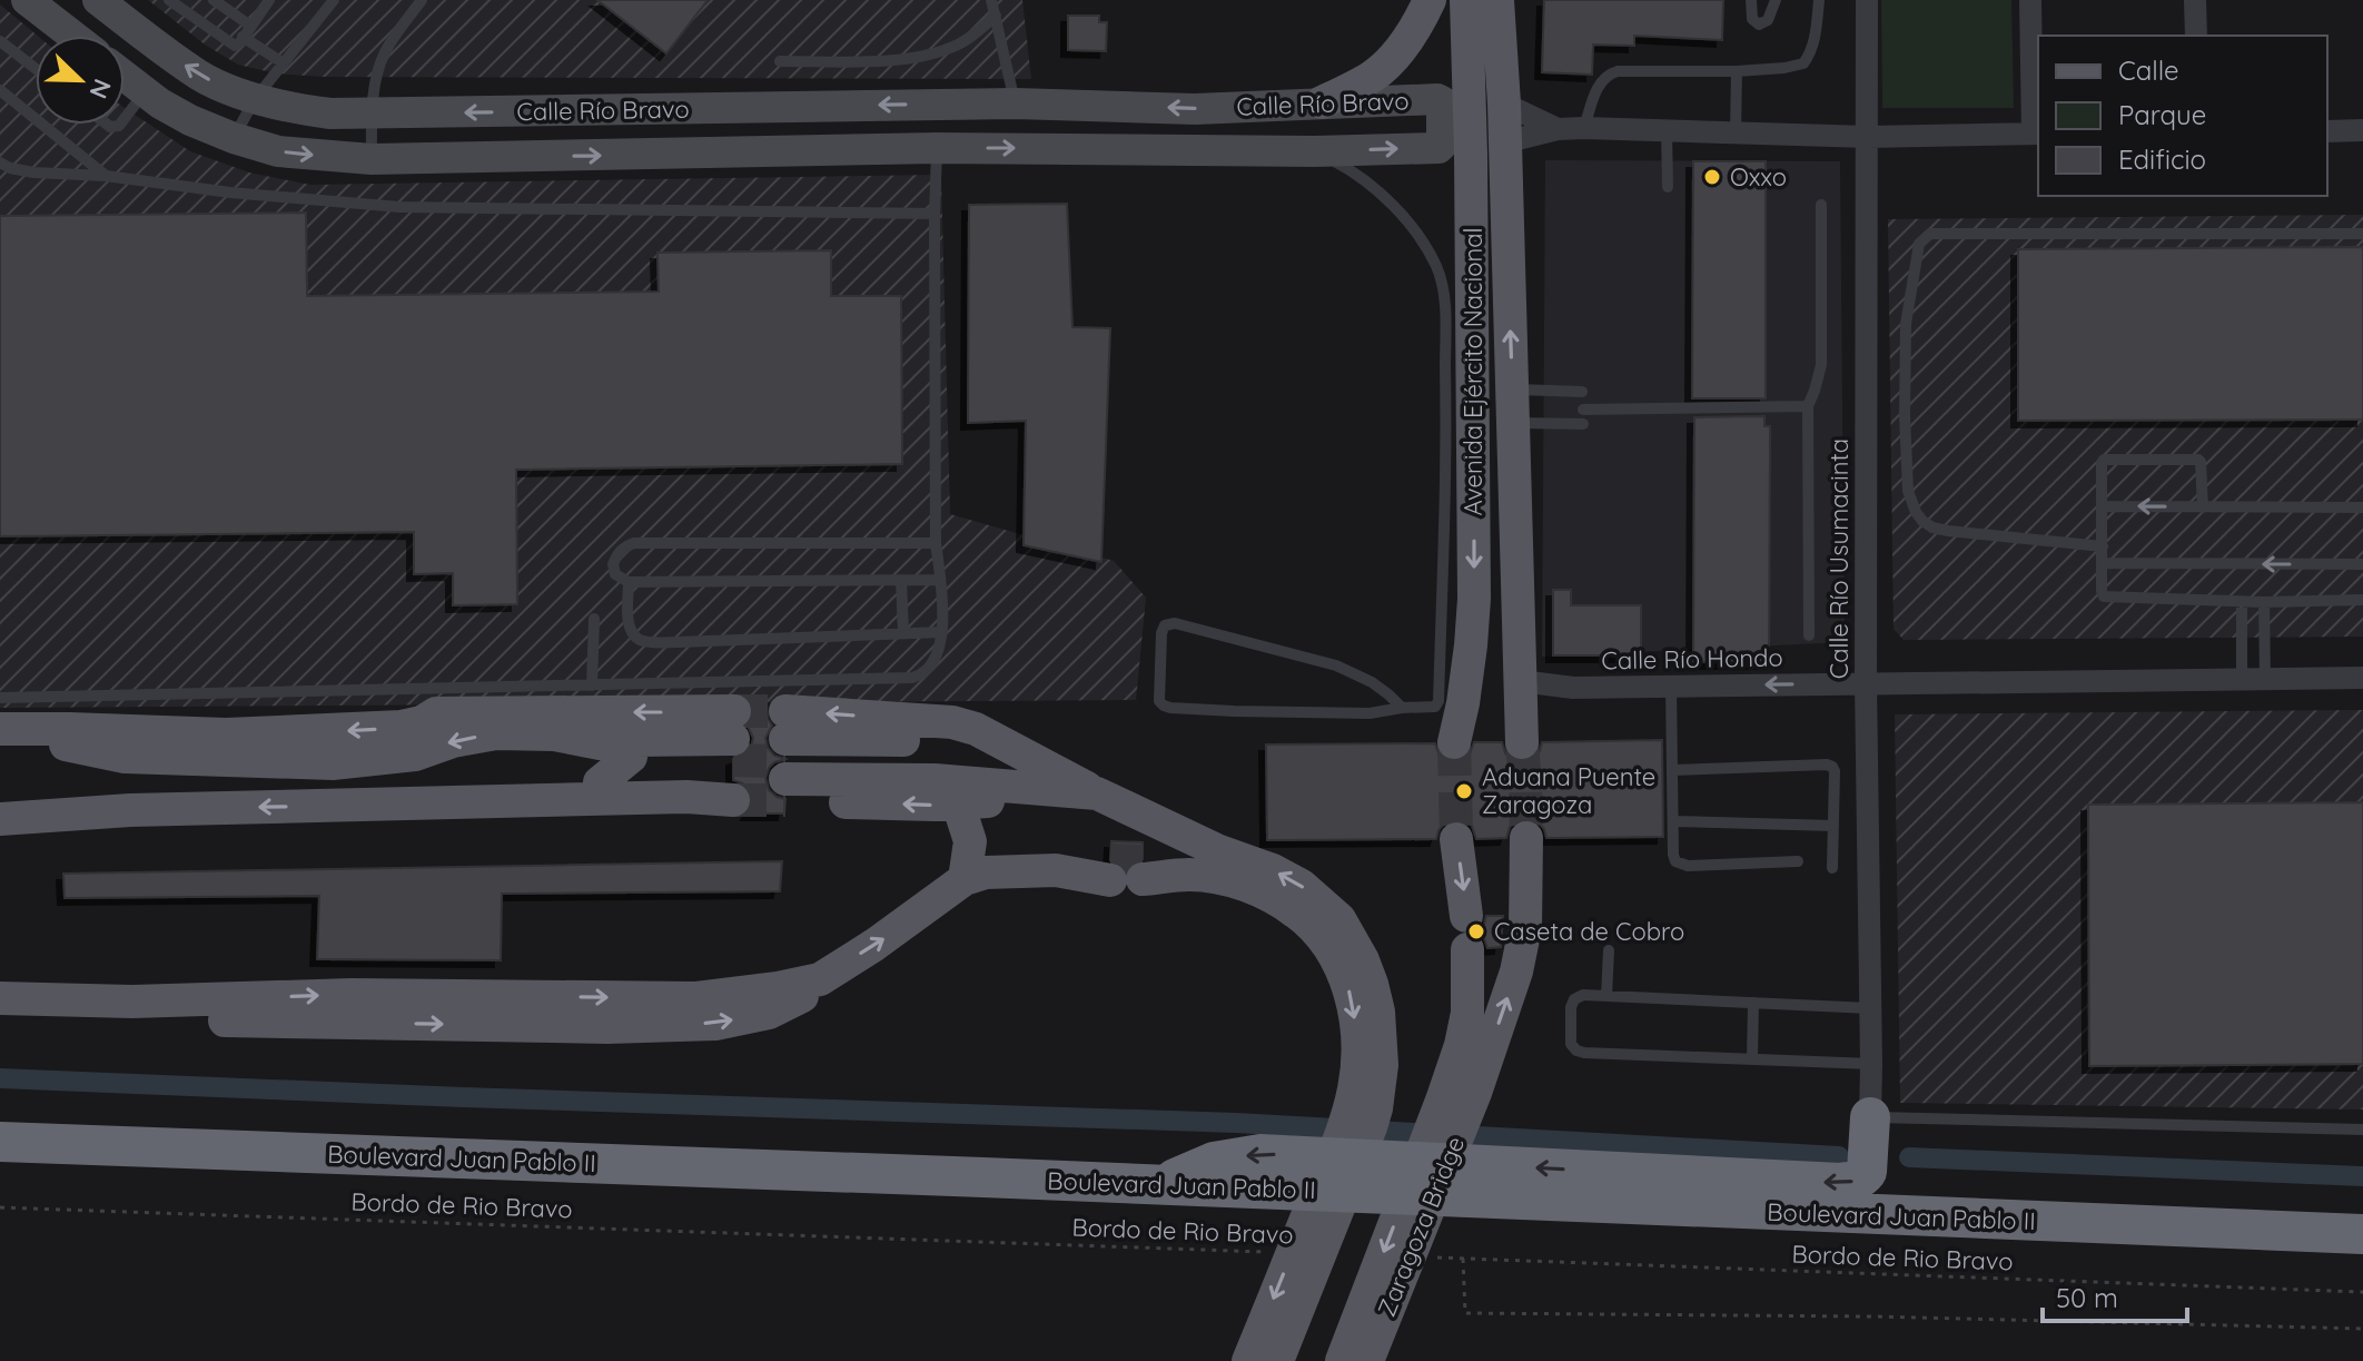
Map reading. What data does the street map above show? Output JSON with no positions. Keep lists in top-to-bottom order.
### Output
{
  "streets": {
    "highway": ["Boulevard Juan Pablo II"],
    "main road": ["Avenida Ejército Nacional", "Zaragoza Bridge"],
    "street": ["Calle Río Bravo", "Calle Río Usumacinta", "Calle Río Hondo"],
    "path": ["Bordo de Rio Bravo"]
  },
  "crossings": [
    ["Avenida Ejército Nacional", "Calle Río Hondo"],
    ["Calle Río Usumacinta", "Calle Río Hondo"]
  ],
  "places": ["Oxxo", "Aduana Puente Zaragoza", "Caseta de Cobro"],
  "legend": ["Calle", "Parque", "Edificio"],
  "scale_bar": "50 m",
  "north": "bottom right"
}
